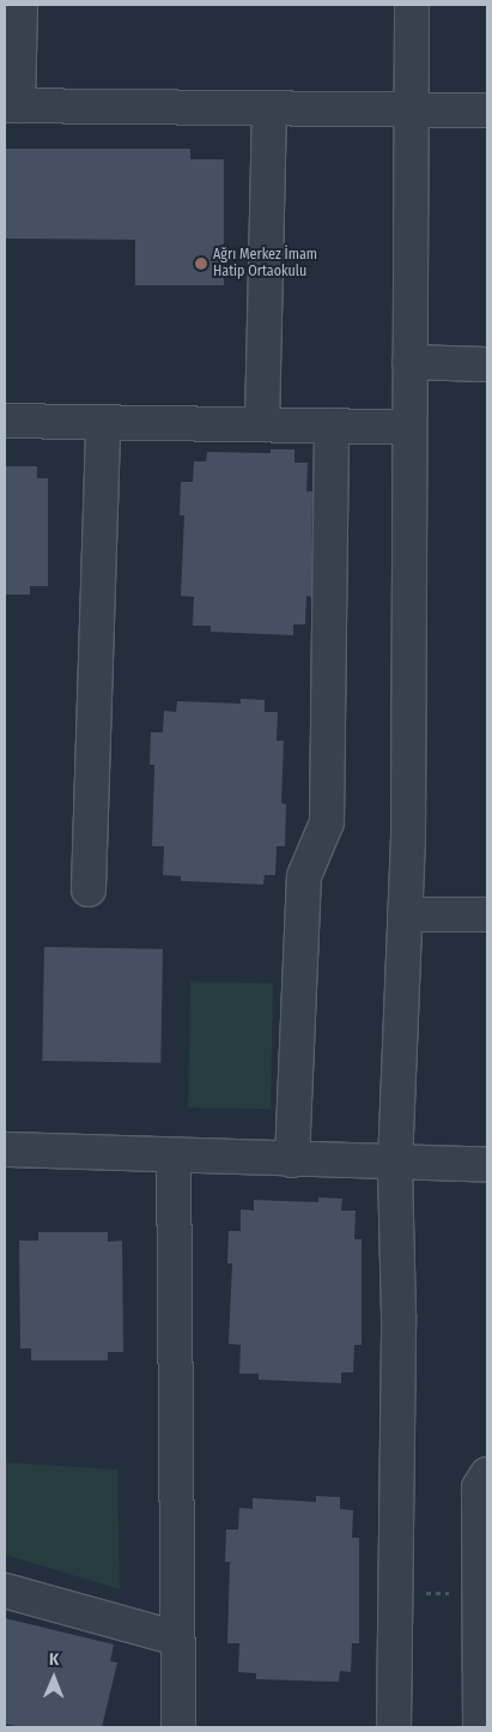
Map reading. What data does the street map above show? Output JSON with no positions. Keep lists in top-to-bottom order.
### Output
{
  "places": ["Ağrı Merkez İmam Hatip Ortaokulu"],
  "north": "top"
}
